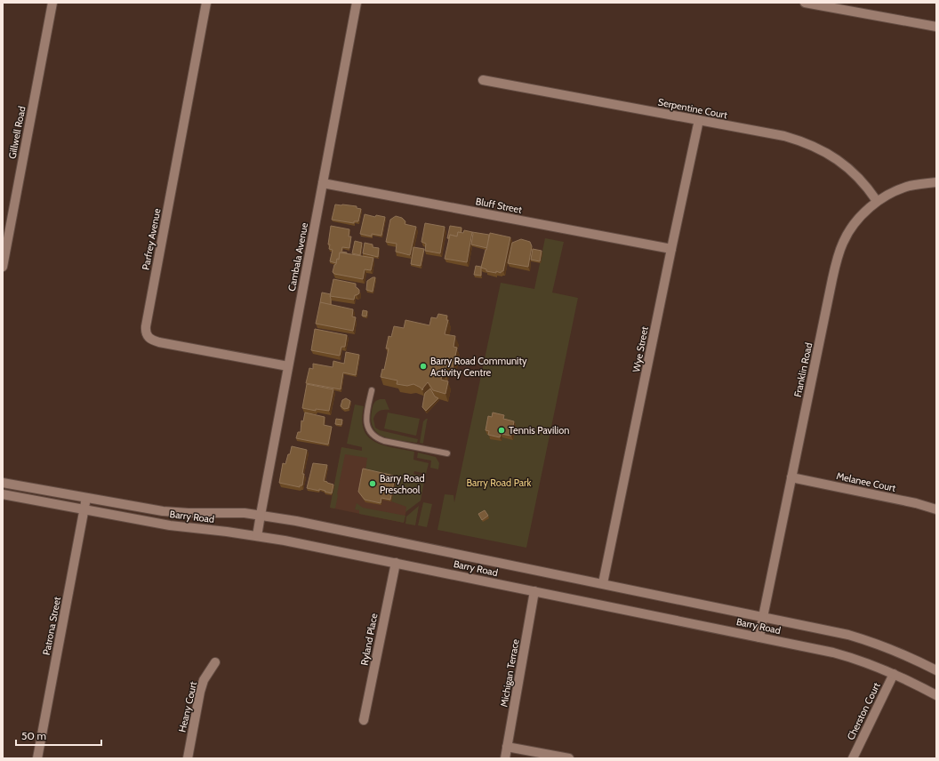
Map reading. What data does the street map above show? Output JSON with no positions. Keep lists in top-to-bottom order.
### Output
{
  "streets": {
    "street": [
      "Serpentine Court",
      "Gillwell Road",
      "Bluff Street",
      "Parfrey Avenue",
      "Cambala Avenue",
      "Wye Street",
      "Franklin Road",
      "Melanee Court",
      "Barry Road",
      "Patrona Street",
      "Ryland Place",
      "Michigan Terrace",
      "Heany Court",
      "Cherston Court"
    ]
  },
  "crossings": [
    ["Serpentine Court", "Wye Street"],
    ["Serpentine Court", "Franklin Road"],
    ["Bluff Street", "Cambala Avenue"],
    ["Bluff Street", "Wye Street"],
    ["Parfrey Avenue", "Cambala Avenue"],
    ["Cambala Avenue", "Barry Road"],
    ["Wye Street", "Barry Road"],
    ["Franklin Road", "Melanee Court"],
    ["Franklin Road", "Barry Road"],
    ["Barry Road", "Patrona Street"],
    ["Barry Road", "Ryland Place"],
    ["Barry Road", "Michigan Terrace"],
    ["Barry Road", "Cherston Court"]
  ],
  "parks": ["Barry Road Park"],
  "places": ["Barry Road Community Activity Centre", "Tennis Pavilion", "Barry Road Preschool"],
  "scale_bar": "50 m"
}
